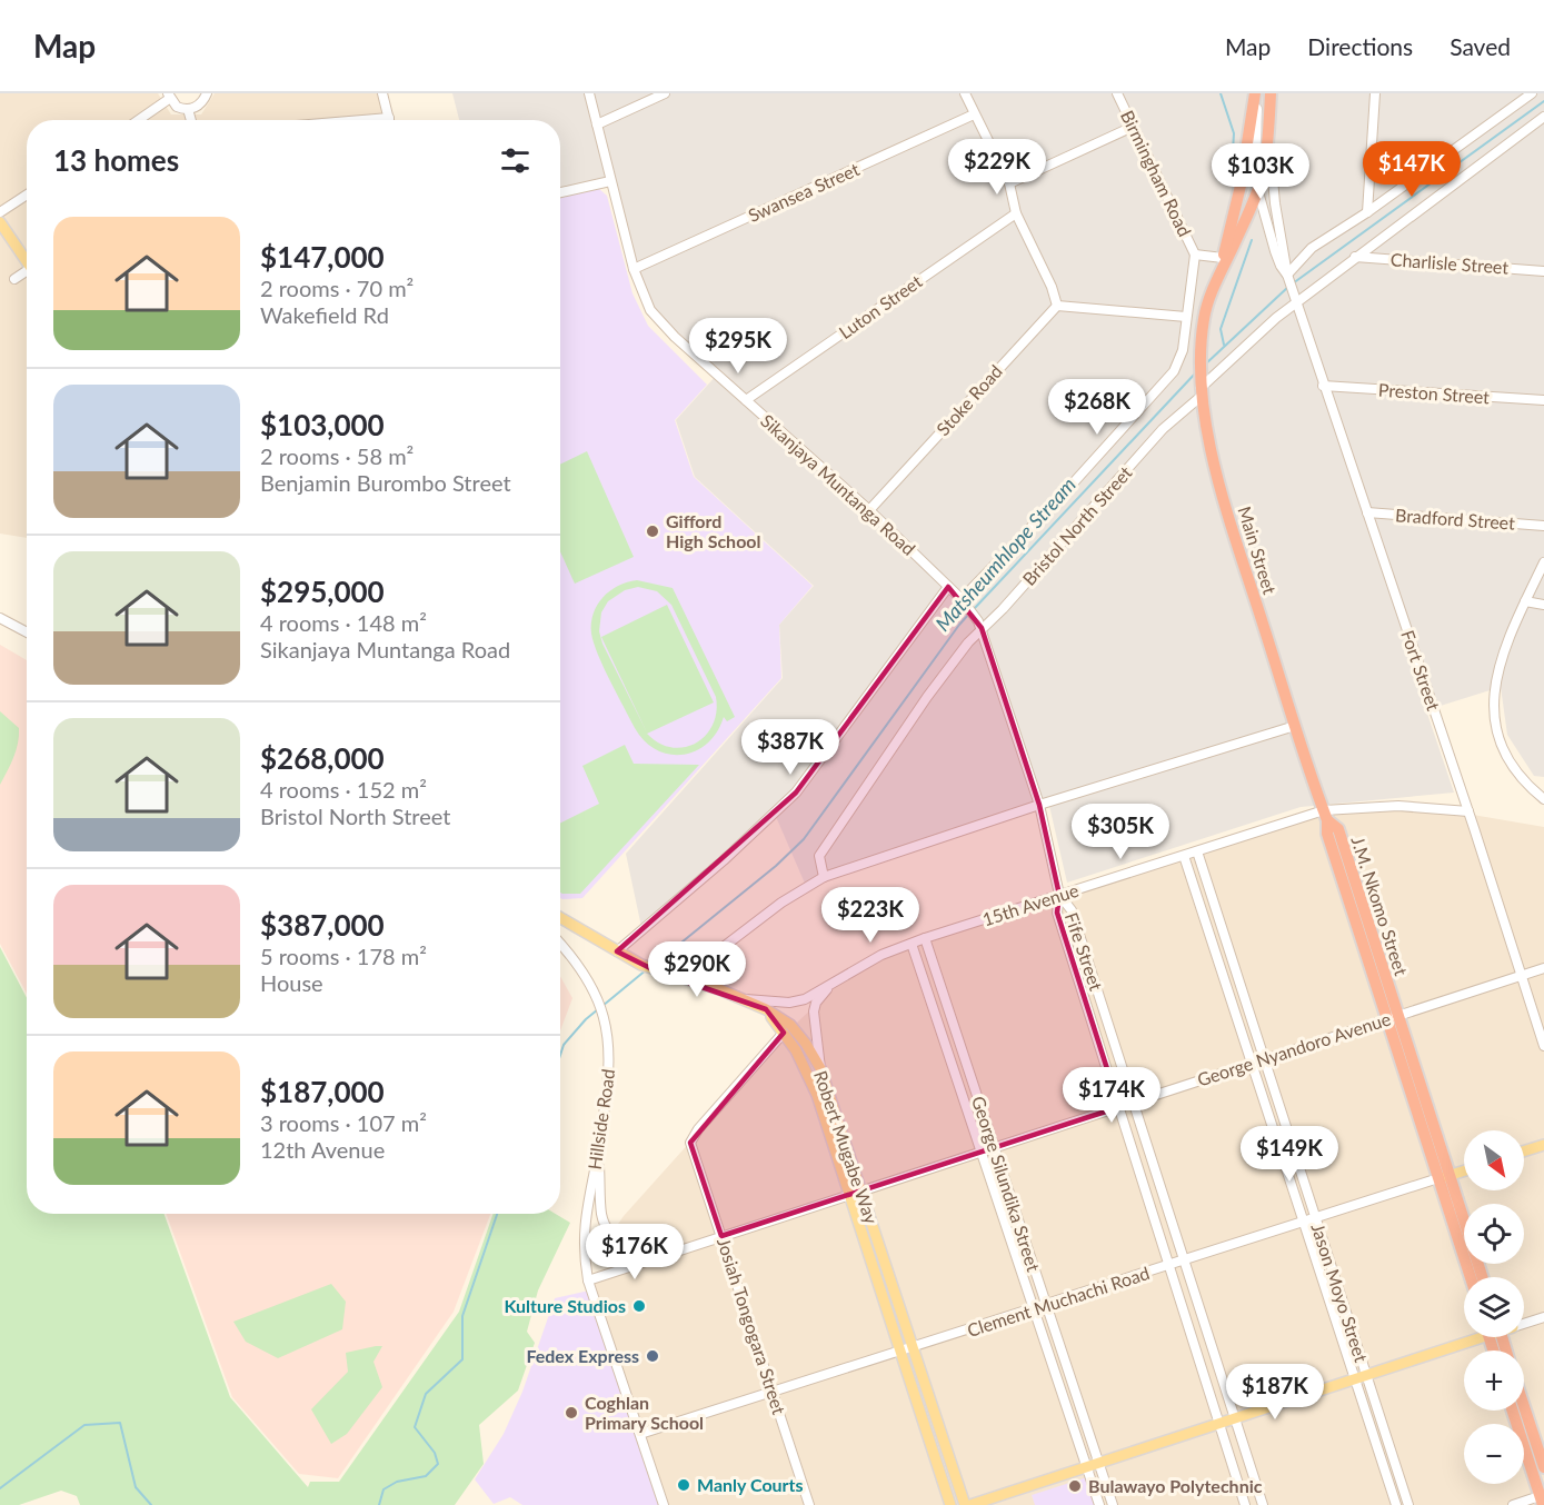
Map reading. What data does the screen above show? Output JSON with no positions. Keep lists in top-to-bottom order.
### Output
{
  "streets": {
    "highway": ["Main Street", "J.M. Nkomo Street"],
    "main road": ["Robert Mugabe Way", "Clement Muchachi Road"],
    "street": [
      "Birmingham Road",
      "Swansea Street",
      "Charlisle Street",
      "Luton Street",
      "Preston Street",
      "Stoke Road",
      "Sikanjaya Muntanga Road",
      "Bradford Street",
      "Bristol North Street",
      "Fort Street",
      "15th Avenue",
      "Fife Street",
      "George Nyandoro Avenue",
      "Hillside Road",
      "George Silundika Street",
      "Jason Moyo Street",
      "Josiah Tongogara Street"
    ]
  },
  "crossings": [
    ["Swansea Street", "Sikanjaya Muntanga Road"],
    ["Charlisle Street", "Bristol North Street"],
    ["Luton Street", "Sikanjaya Muntanga Road"],
    ["Preston Street", "Fort Street"],
    ["Stoke Road", "Sikanjaya Muntanga Road"],
    ["Sikanjaya Muntanga Road", "Bristol North Street"],
    ["Sikanjaya Muntanga Road", "15th Avenue"],
    ["Sikanjaya Muntanga Road", "Fife Street"],
    ["Bradford Street", "Fort Street"],
    ["Bristol North Street", "Main Street"],
    ["Bristol North Street", "Fort Street"],
    ["Main Street", "15th Avenue"],
    ["Main Street", "J.M. Nkomo Street"],
    ["Fort Street", "15th Avenue"],
    ["Fort Street", "George Nyandoro Avenue"],
    ["15th Avenue", "J.M. Nkomo Street"],
    ["15th Avenue", "Fife Street"],
    ["15th Avenue", "Robert Mugabe Way"],
    ["15th Avenue", "George Silundika Street"],
    ["15th Avenue", "Jason Moyo Street"],
    ["J.M. Nkomo Street", "George Nyandoro Avenue"],
    ["J.M. Nkomo Street", "Clement Muchachi Road"],
    ["Fife Street", "George Nyandoro Avenue"],
    ["Fife Street", "Clement Muchachi Road"],
    ["George Nyandoro Avenue", "Hillside Road"],
    ["George Nyandoro Avenue", "Robert Mugabe Way"],
    ["George Nyandoro Avenue", "George Silundika Street"],
    ["George Nyandoro Avenue", "Jason Moyo Street"],
    ["George Nyandoro Avenue", "Josiah Tongogara Street"],
    ["Hillside Road", "Clement Muchachi Road"],
    ["Robert Mugabe Way", "Clement Muchachi Road"],
    ["Robert Mugabe Way", "Josiah Tongogara Street"],
    ["George Silundika Street", "Clement Muchachi Road"],
    ["Jason Moyo Street", "Clement Muchachi Road"],
    ["Clement Muchachi Road", "Josiah Tongogara Street"]
  ],
  "water": ["Matsheumhlope Stream"],
  "places": [
    "Gifford High School",
    "Kulture Studios",
    "Fedex Express",
    "Coghlan Primary School",
    "Manly Courts",
    "Bulawayo Polytechnic"
  ],
  "north": "bottom right",
  "page": {
    "header": "Map",
    "nav": ["Map", "Directions", "Saved"],
    "heading": "13 homes",
    "price": [
      "$229K",
      "$147K",
      "$103K",
      "$295K",
      "$268K",
      "$387K",
      "$305K",
      "$223K",
      "$290K",
      "$174K",
      "$149K",
      "$176K",
      "$187K"
    ],
    "list": [
      {
        "name": "$147,000",
        "note": "2 rooms · 70 m² · Wakefield Rd"
      },
      {
        "name": "$103,000",
        "note": "2 rooms · 58 m² · Benjamin Burombo Street"
      },
      {
        "name": "$295,000",
        "note": "4 rooms · 148 m² · Sikanjaya Muntanga Road"
      },
      {
        "name": "$268,000",
        "note": "4 rooms · 152 m² · Bristol North Street"
      },
      {
        "name": "$387,000",
        "note": "5 rooms · 178 m² · House"
      },
      {
        "name": "$187,000",
        "note": "3 rooms · 107 m² · 12th Avenue"
      }
    ],
    "map_buttons": ["+", "−"]
  }
}
